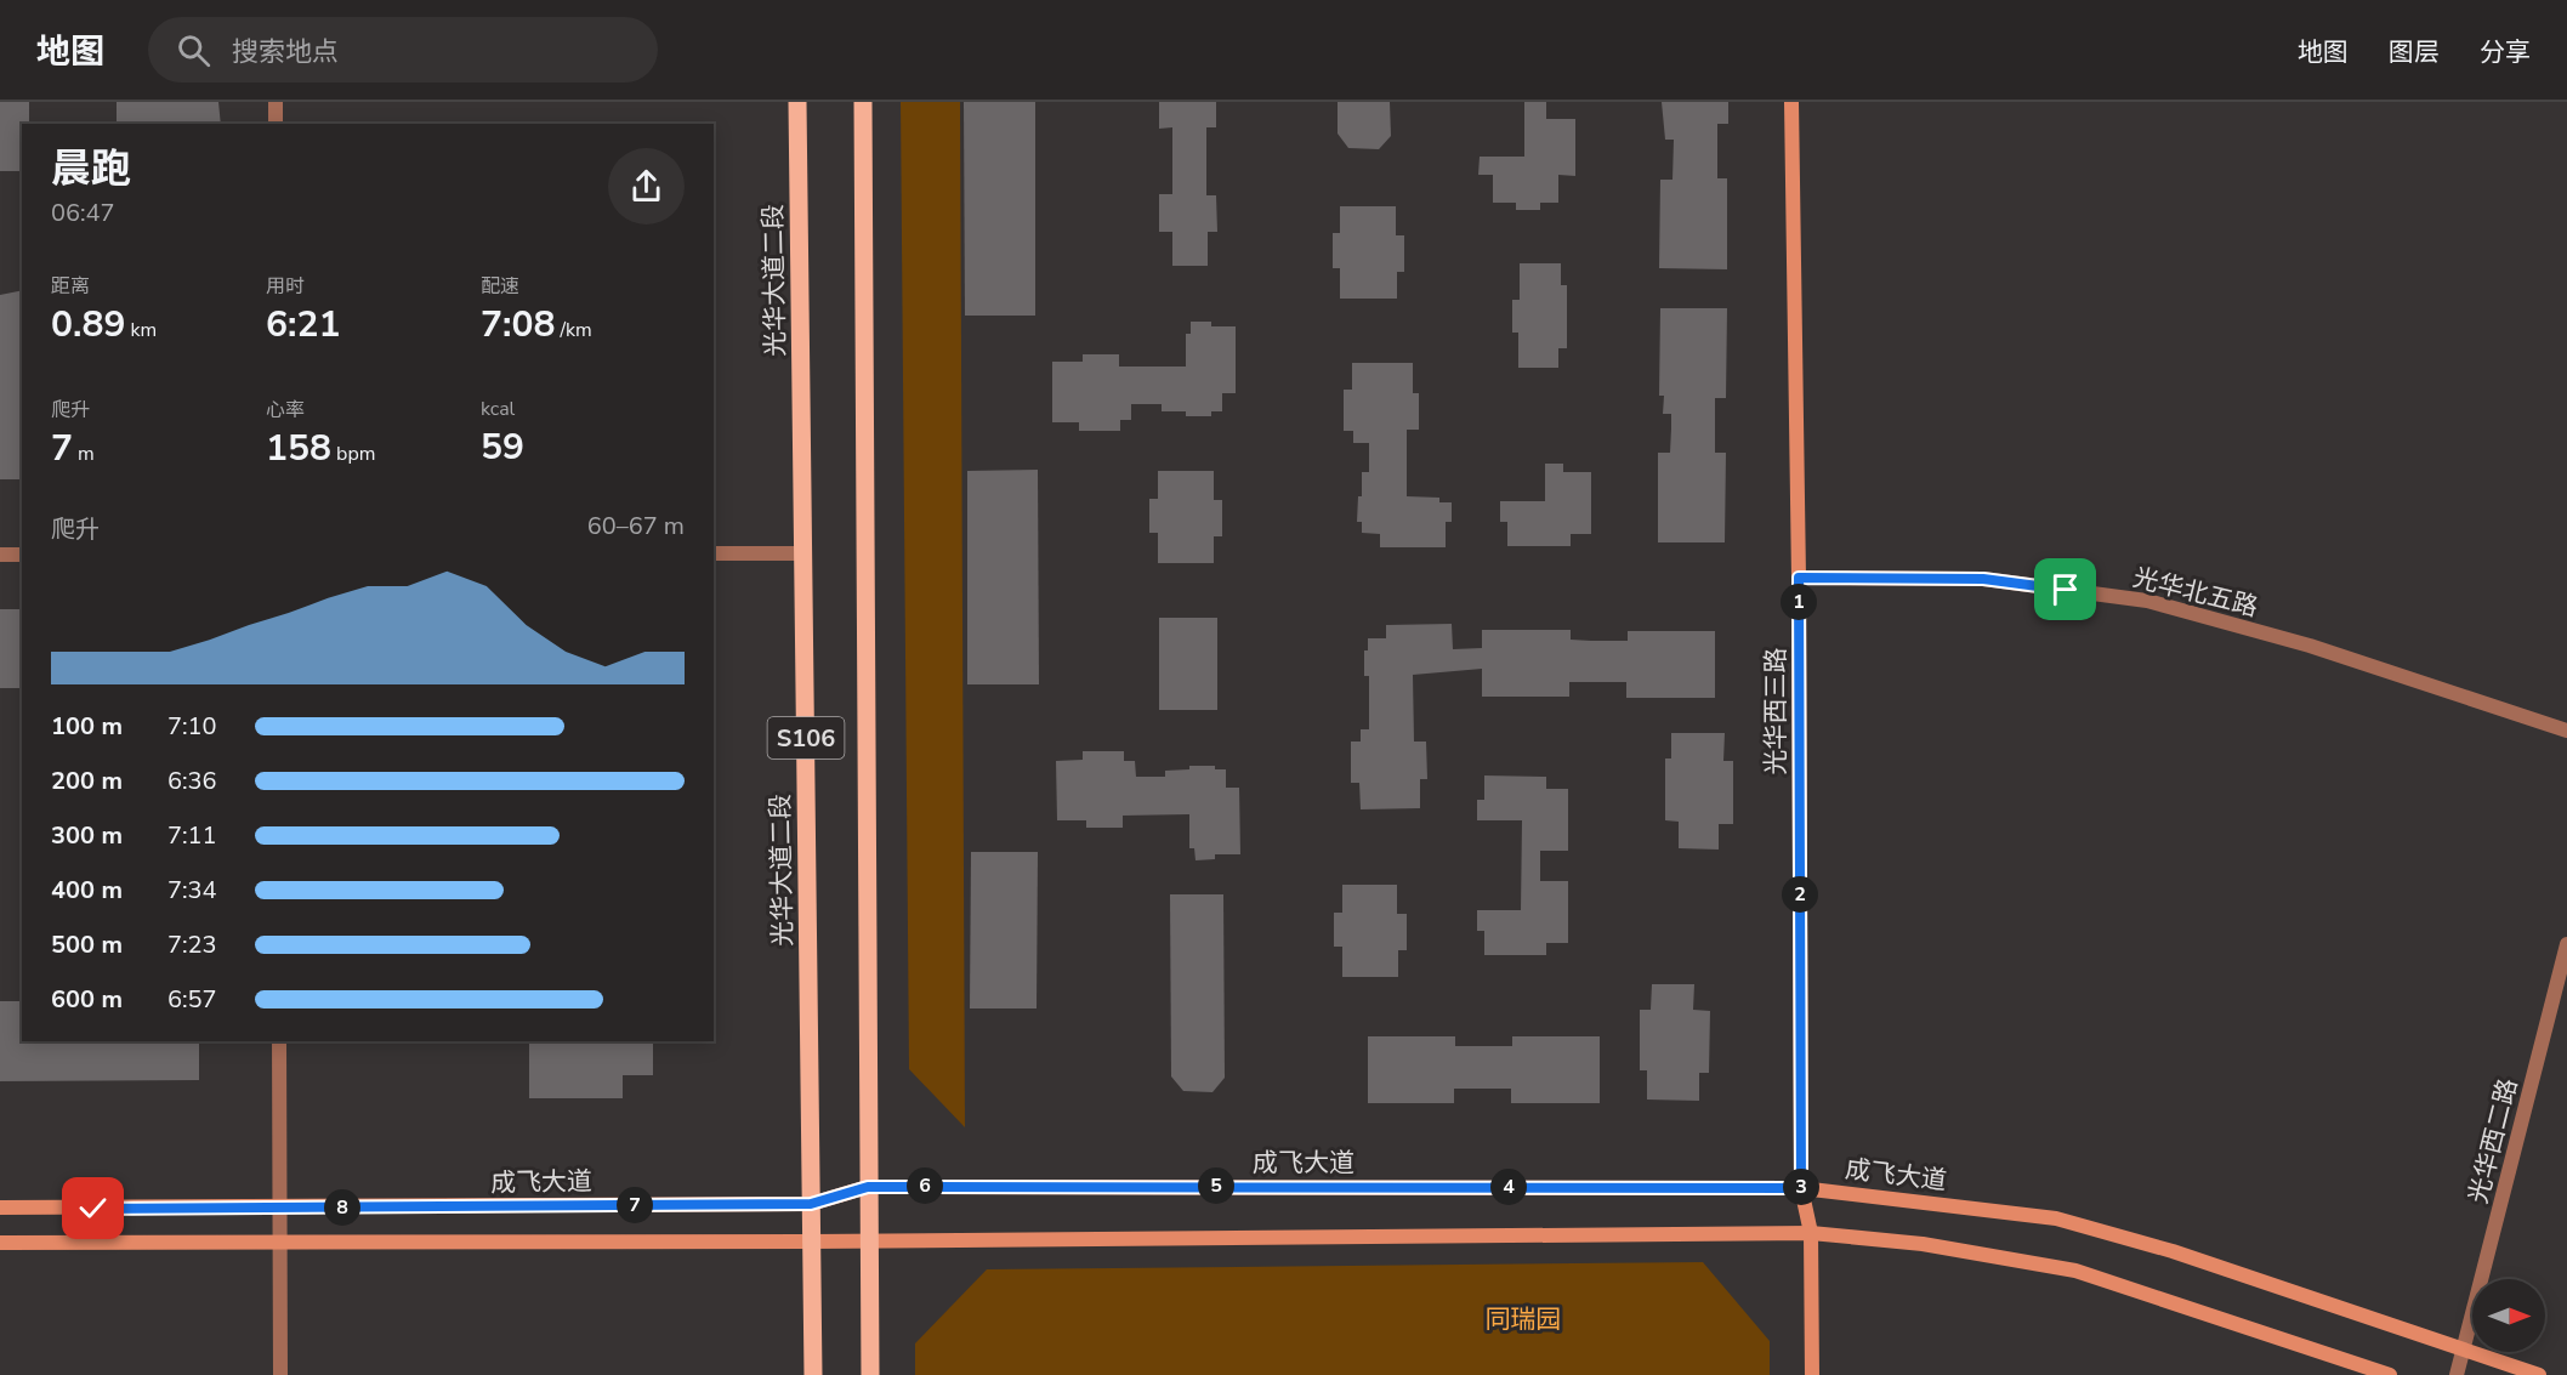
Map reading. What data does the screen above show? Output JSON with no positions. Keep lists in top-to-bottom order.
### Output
{
  "streets": {
    "main road": [
      "光华大道二段",
      "光华西三路",
      "S106",
      "成飞大道"
    ],
    "street": ["光华北五路", "光华西二路"]
  },
  "crossings": [
    ["光华大道二段", "成飞大道"],
    ["光华北五路", "光华西三路"],
    ["光华西三路", "成飞大道"],
    ["S106", "成飞大道"],
    ["光华西二路", "成飞大道"]
  ],
  "parks": ["同瑞园"],
  "north": "right",
  "page": {
    "header": "地图",
    "search": "搜索地点",
    "nav": ["地图", "图层", "分享"],
    "heading": ["晨跑", "06:47"],
    "stats": [
      ["距离", "0.89 km"],
      ["用时", "6:21"],
      ["配速", "7:08 /km"],
      ["爬升", "7 m"],
      ["心率", "158 bpm"],
      ["kcal", "59"]
    ],
    "chart": ["爬升", "60–67 m"],
    "pins": [
      "1",
      "2",
      "5",
      "6",
      "3",
      "4",
      "7",
      "8"
    ],
    "list": [
      {
        "name": "100 m",
        "note": "7:10"
      },
      {
        "name": "200 m",
        "note": "6:36"
      },
      {
        "name": "300 m",
        "note": "7:11"
      },
      {
        "name": "400 m",
        "note": "7:34"
      },
      {
        "name": "500 m",
        "note": "7:23"
      },
      {
        "name": "600 m",
        "note": "6:57"
      }
    ]
  }
}
